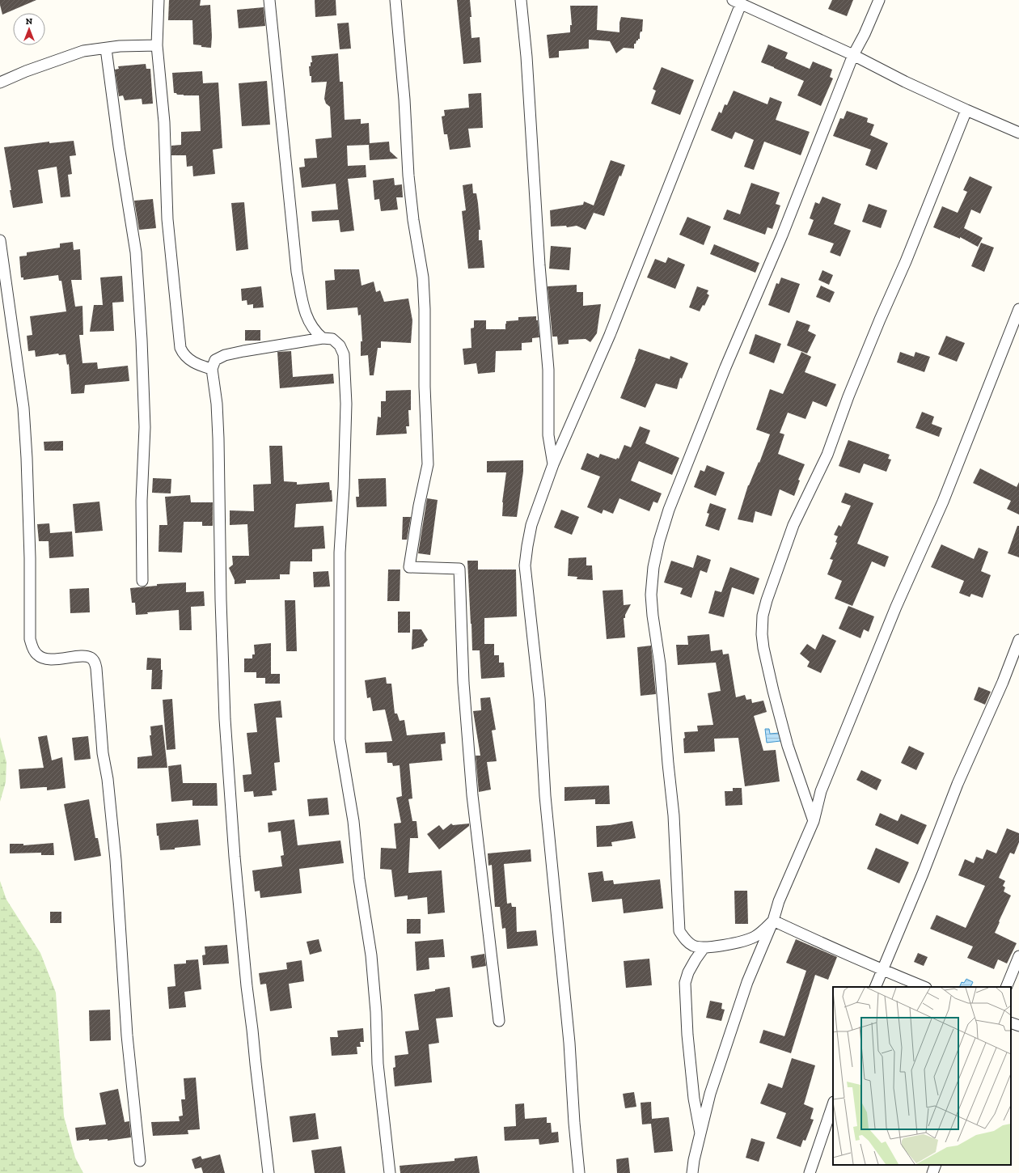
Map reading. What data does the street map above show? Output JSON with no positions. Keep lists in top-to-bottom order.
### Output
{
  "north": "top"
}
